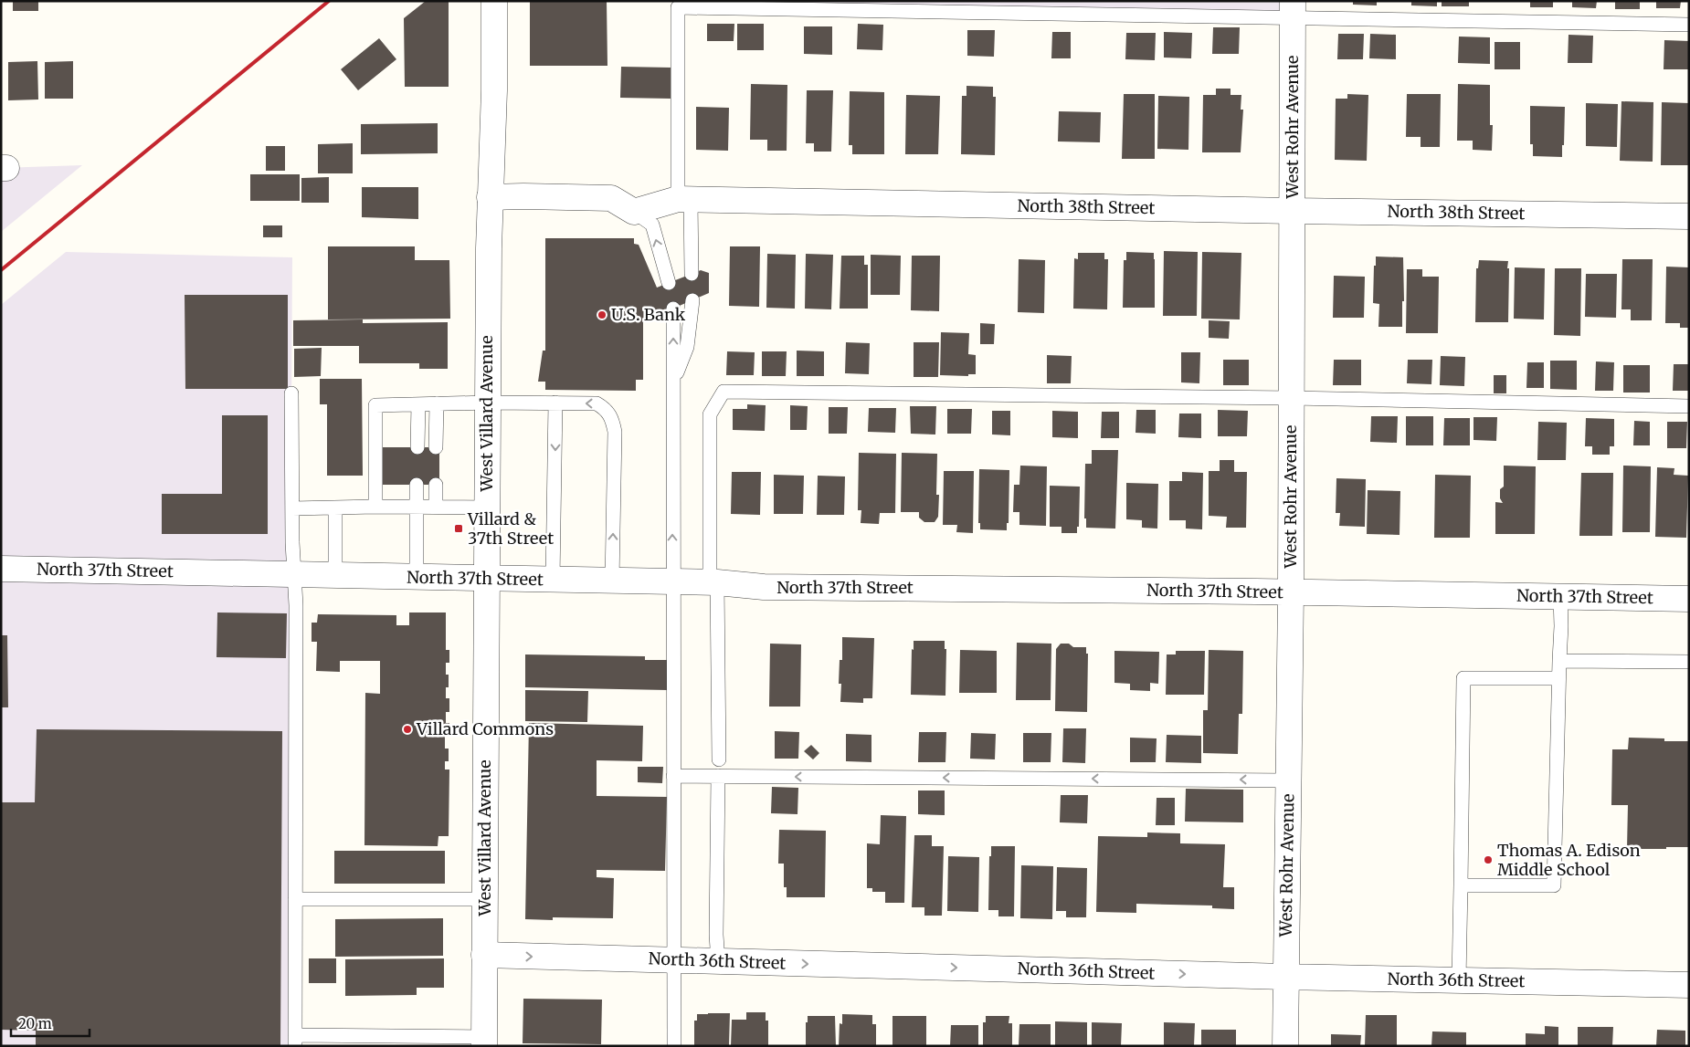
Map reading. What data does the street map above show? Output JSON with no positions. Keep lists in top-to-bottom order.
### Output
{
  "streets": {
    "street": [
      "West Rohr Avenue",
      "North 38th Street",
      "West Villard Avenue",
      "North 37th Street",
      "North 36th Street"
    ]
  },
  "crossings": [
    ["West Rohr Avenue", "North 38th Street"],
    ["West Rohr Avenue", "North 37th Street"],
    ["West Rohr Avenue", "North 36th Street"],
    ["West Villard Avenue", "North 37th Street"],
    ["West Villard Avenue", "North 36th Street"]
  ],
  "one_way": ["North 36th Street"],
  "places": {
    "other": ["U.S. Bank", "Villard Commons", "Thomas A. Edison Middle School"],
    "transit": ["Villard & 37th Street"]
  },
  "scale_bar": "20 m"
}
